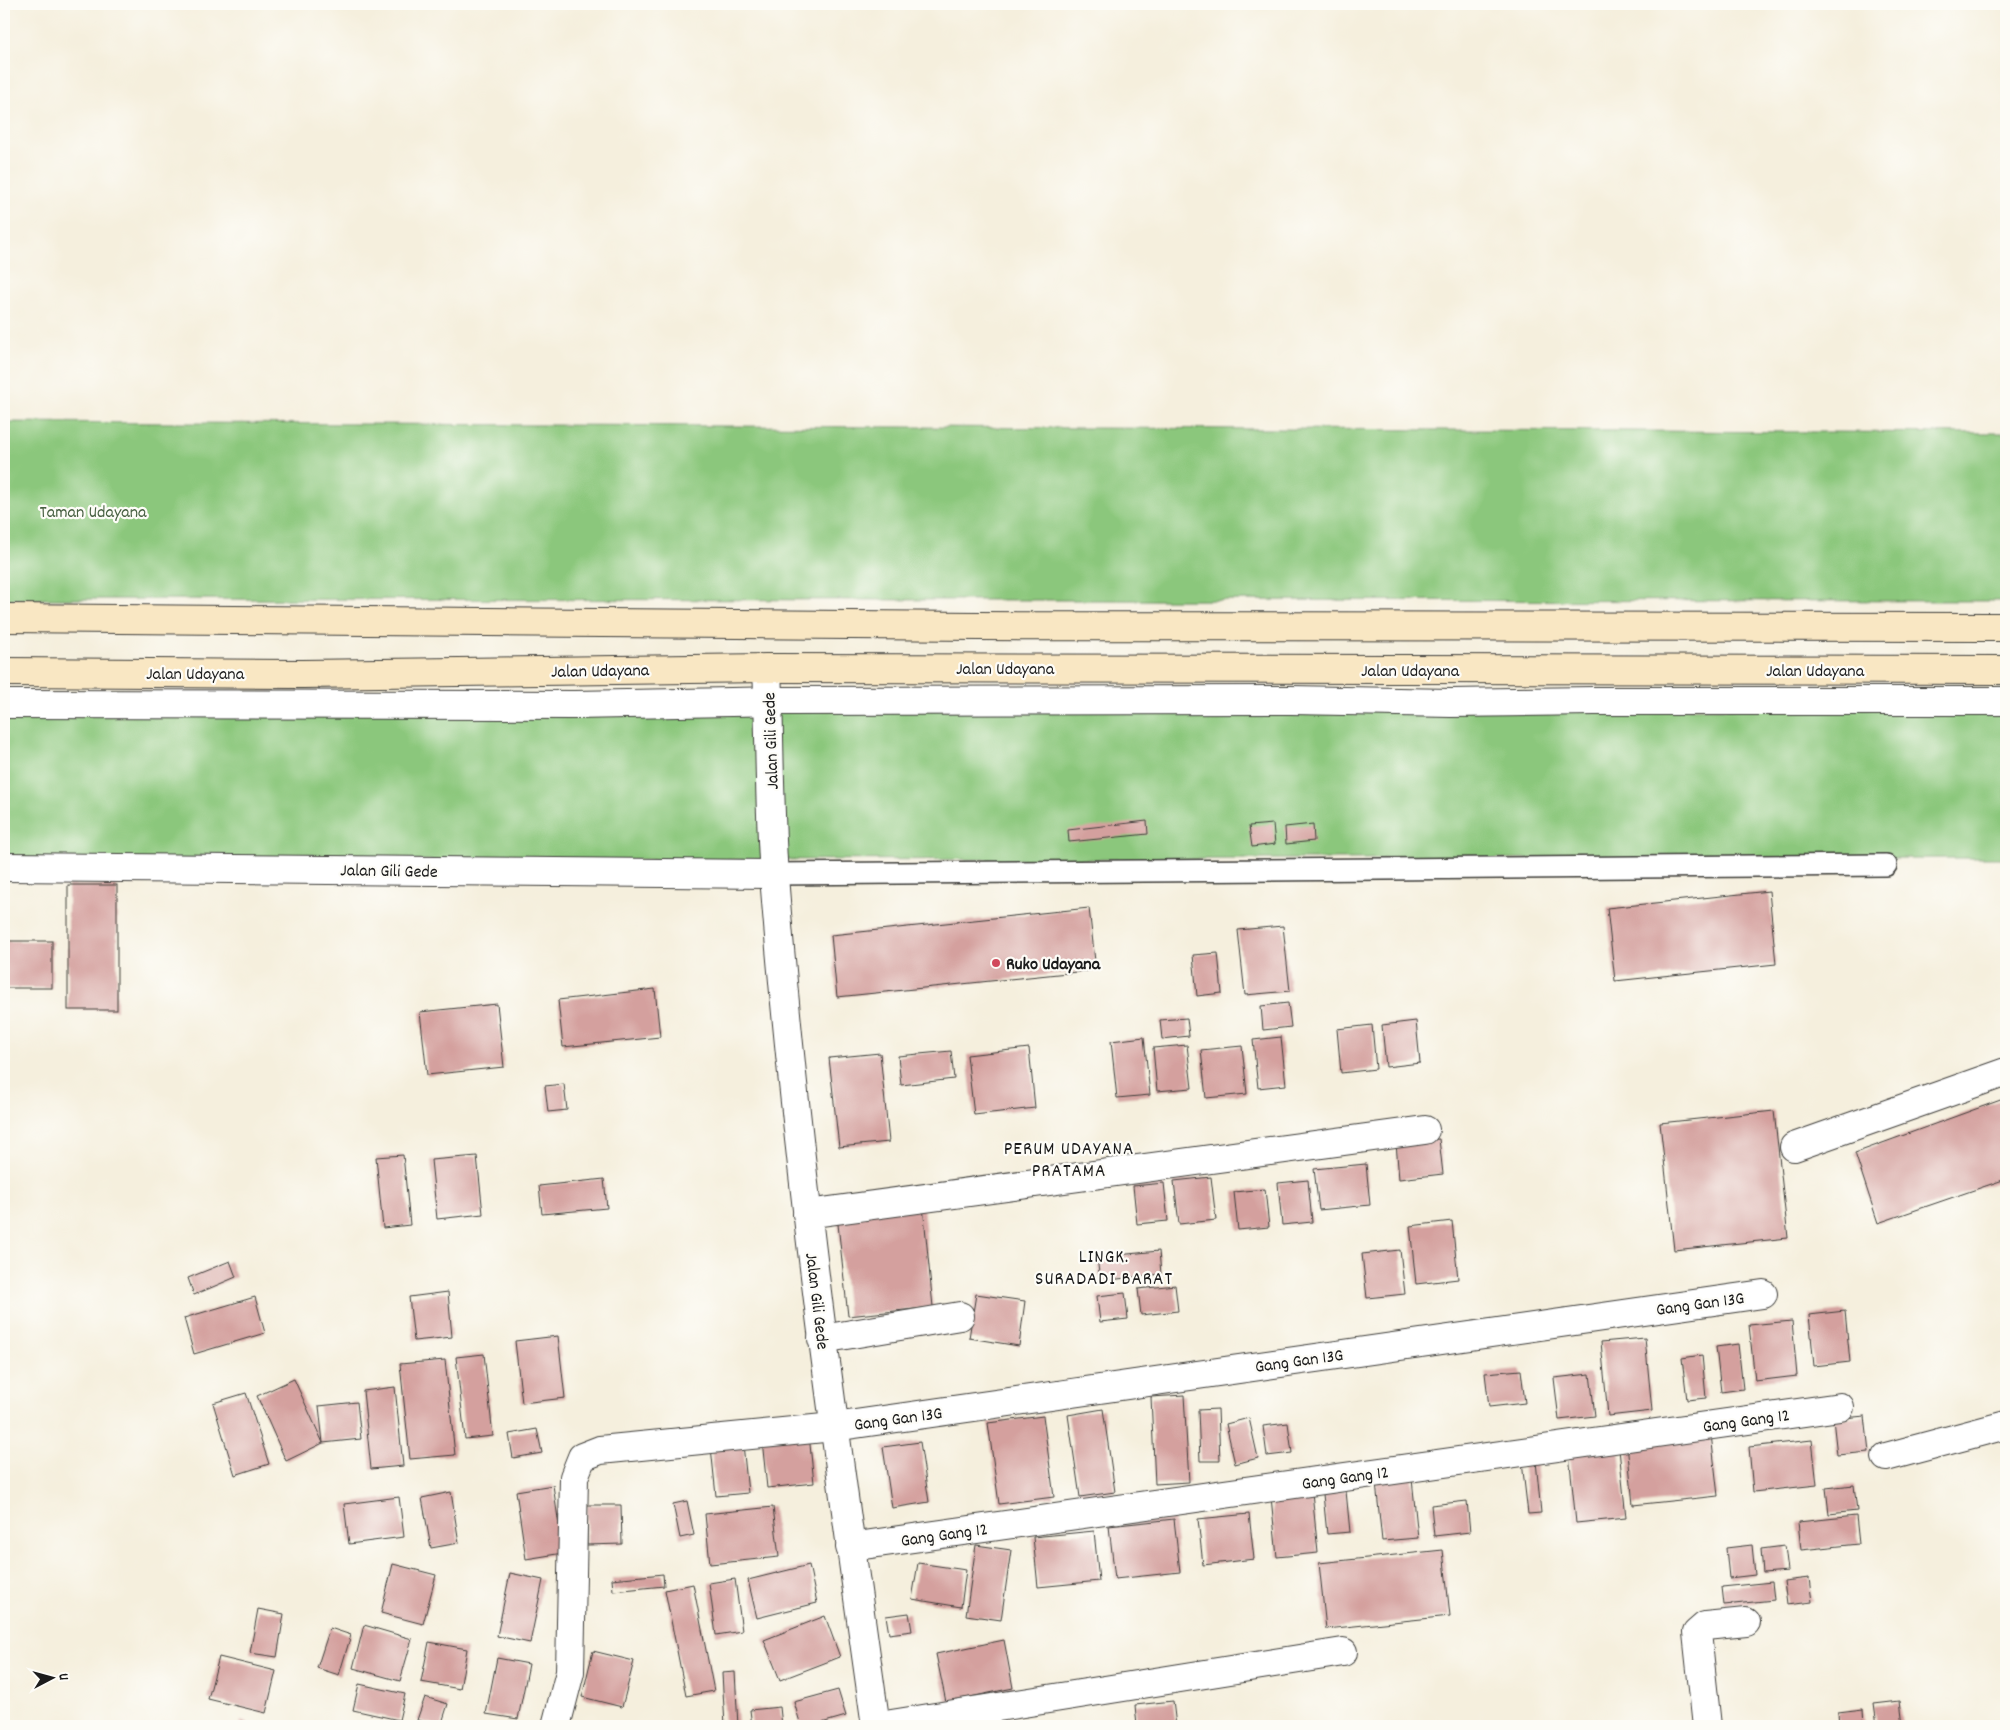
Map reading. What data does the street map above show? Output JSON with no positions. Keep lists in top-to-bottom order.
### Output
{
  "streets": {
    "main road": ["Jalan Udayana"],
    "street": ["Jalan Gili Gede", "Gang Gan 13G", "Gang Gang 12"]
  },
  "crossings": [
    ["Jalan Udayana", "Jalan Gili Gede"],
    ["Jalan Gili Gede", "Gang Gan 13G"],
    ["Jalan Gili Gede", "Gang Gang 12"]
  ],
  "districts": ["PERUM UDAYANA PRATAMA", "LINGK. SURADADI BARAT"],
  "parks": ["Taman Udayana"],
  "places": ["Ruko Udayana"],
  "north": "right"
}
